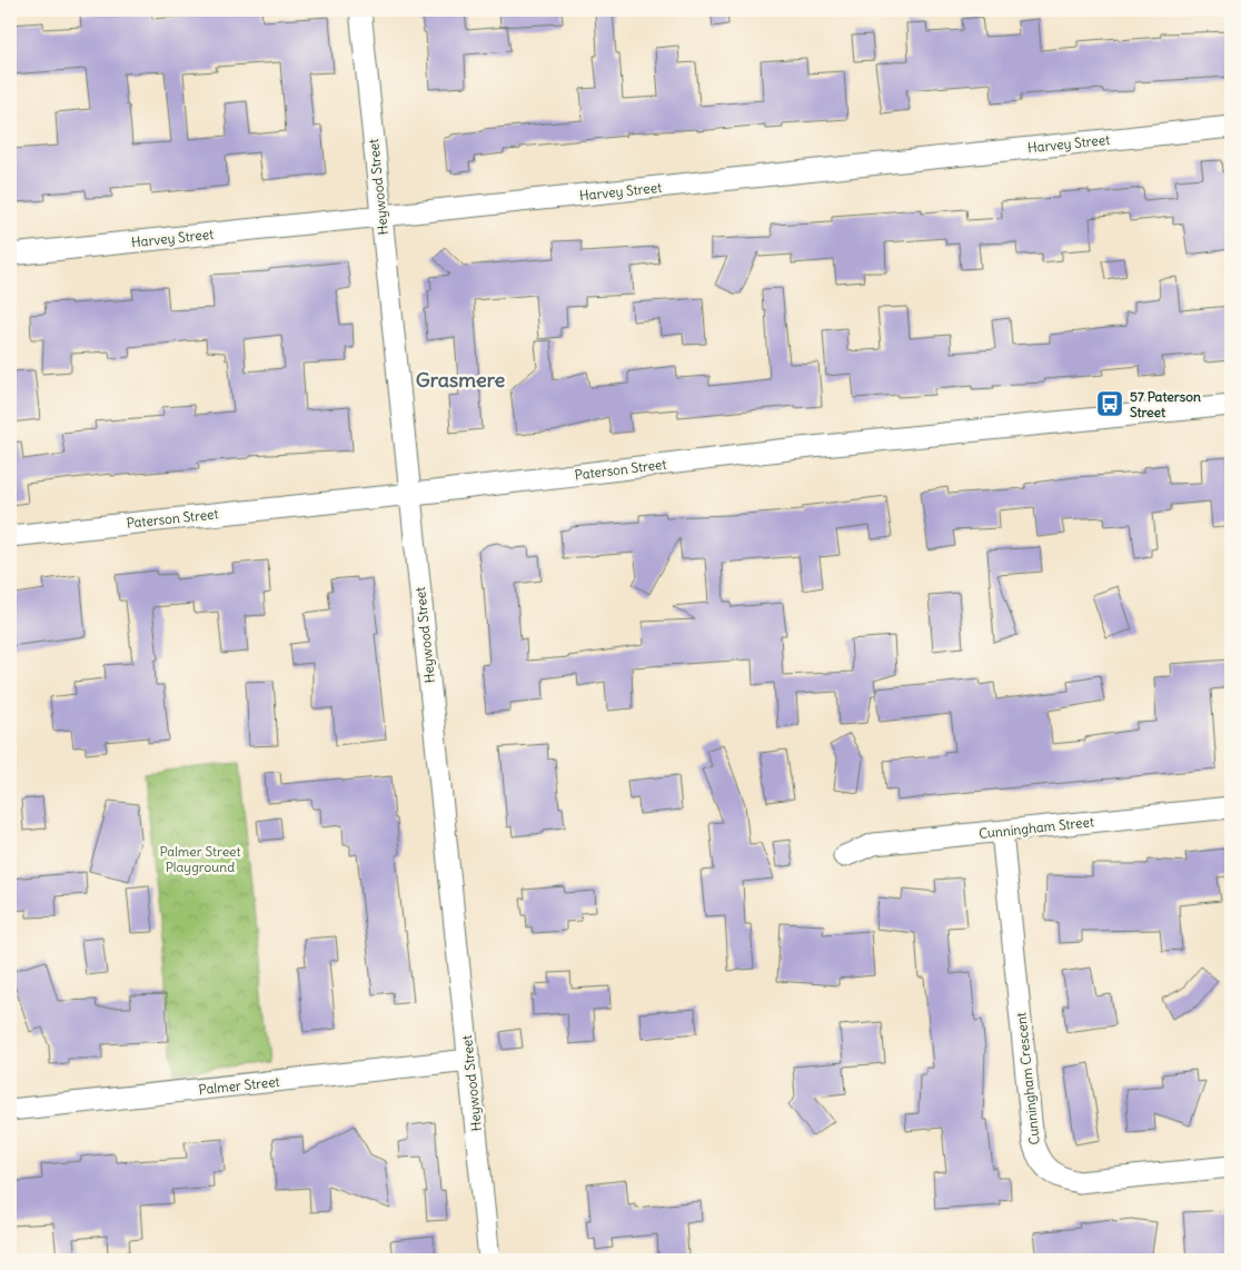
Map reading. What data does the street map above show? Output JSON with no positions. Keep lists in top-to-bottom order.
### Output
{
  "streets": {
    "street": [
      "Harvey Street",
      "Heywood Street",
      "Paterson Street",
      "Cunningham Street",
      "Cunningham Crescent",
      "Palmer Street"
    ]
  },
  "crossings": [
    ["Harvey Street", "Heywood Street"],
    ["Heywood Street", "Paterson Street"],
    ["Heywood Street", "Palmer Street"],
    ["Cunningham Street", "Cunningham Crescent"]
  ],
  "districts": ["Grasmere"],
  "parks": ["Palmer Street Playground"],
  "places": {
    "bus stop": ["57 Paterson Street"]
  }
}
